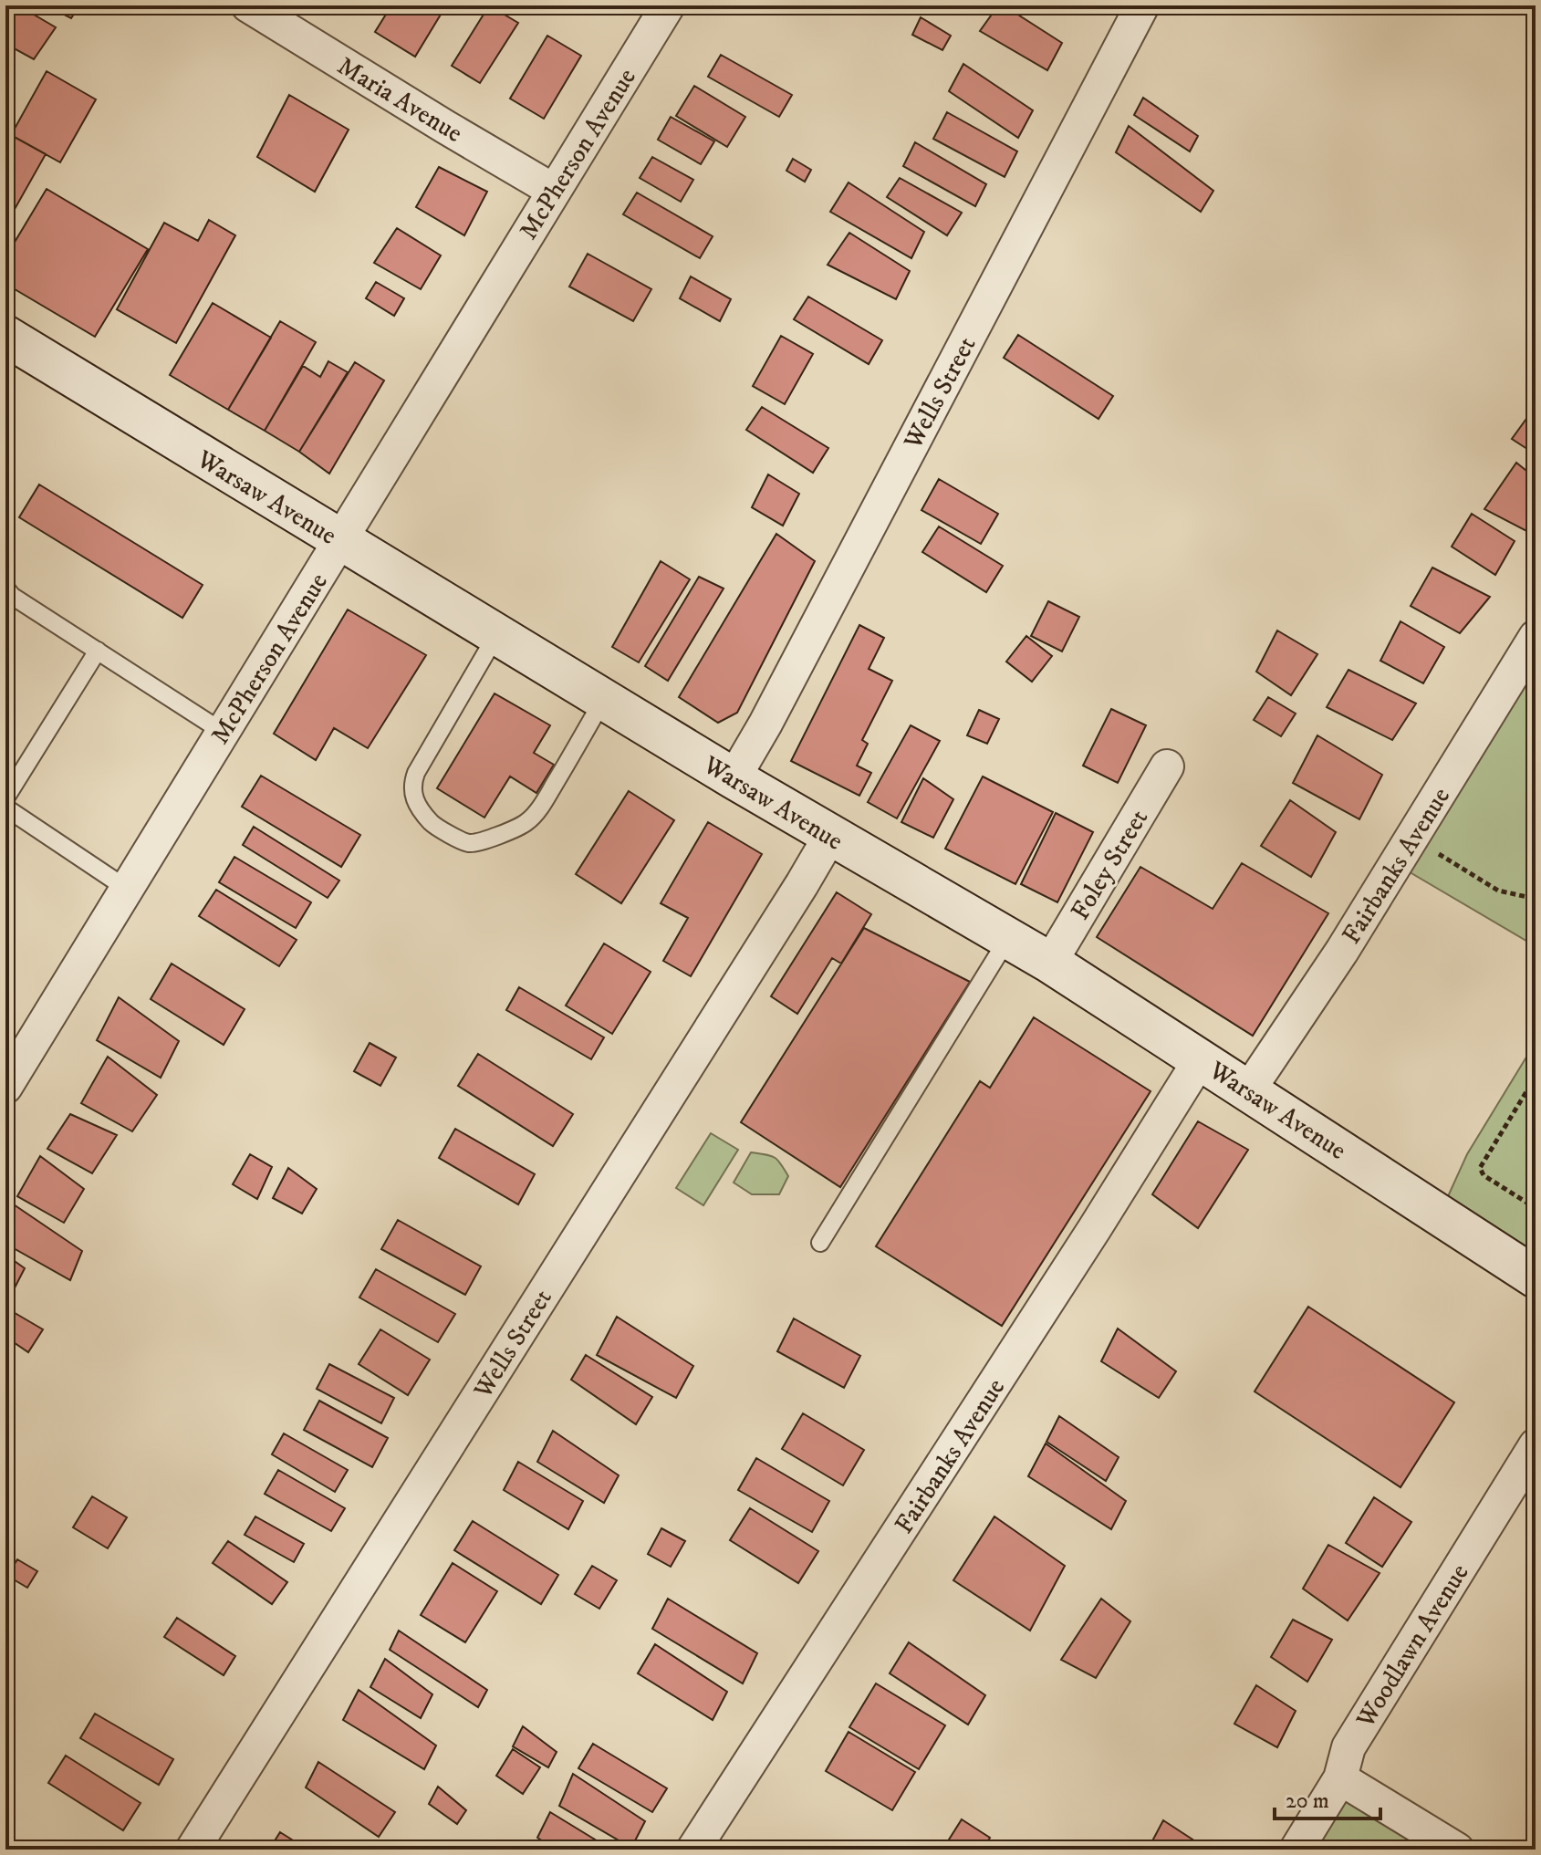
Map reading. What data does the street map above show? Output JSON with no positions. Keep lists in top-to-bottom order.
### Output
{
  "streets": {
    "main road": ["Warsaw Avenue"],
    "street": [
      "Maria Avenue",
      "McPherson Avenue",
      "Wells Street",
      "Foley Street",
      "Fairbanks Avenue",
      "Woodlawn Avenue"
    ]
  },
  "crossings": [
    ["Maria Avenue", "McPherson Avenue"],
    ["McPherson Avenue", "Warsaw Avenue"],
    ["Wells Street", "Warsaw Avenue"],
    ["Warsaw Avenue", "Foley Street"],
    ["Warsaw Avenue", "Fairbanks Avenue"]
  ],
  "scale_bar": "20 m"
}
